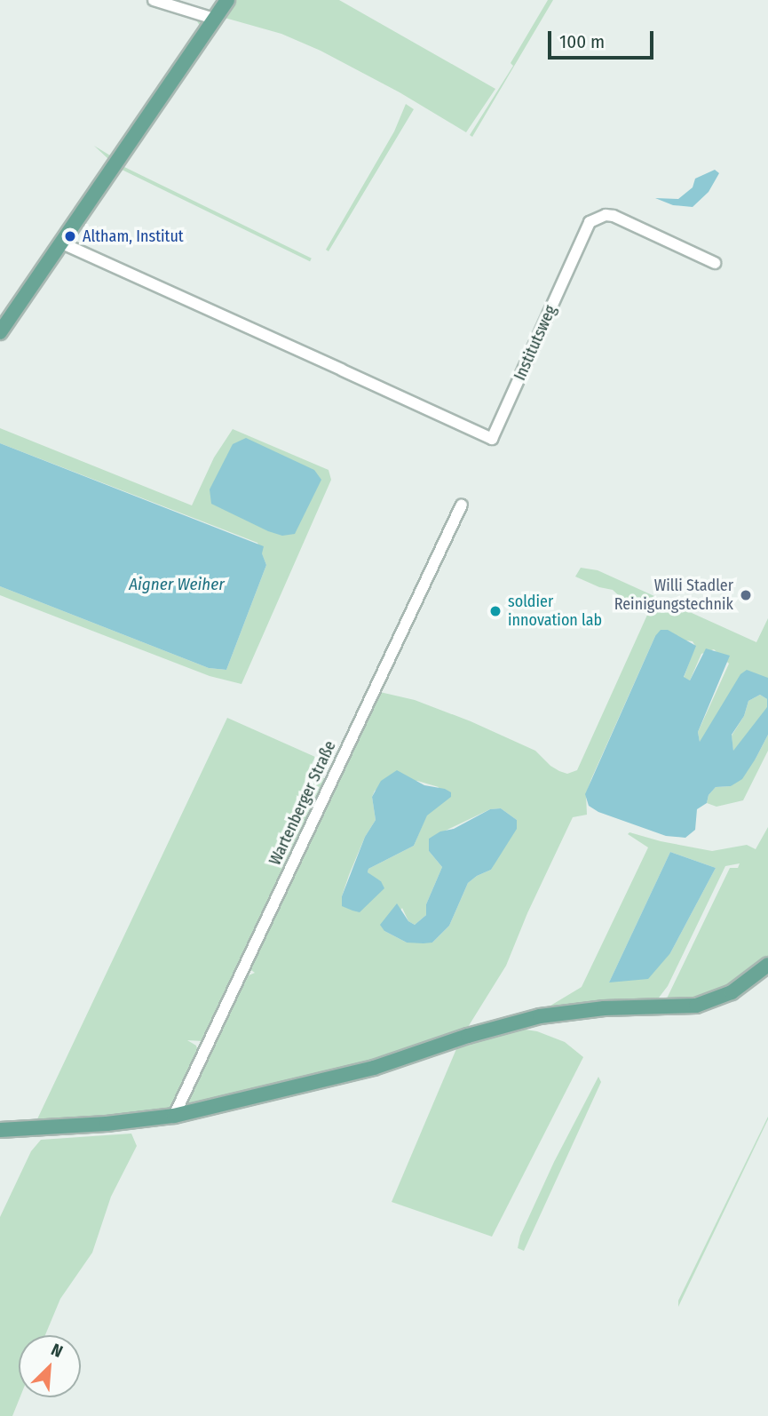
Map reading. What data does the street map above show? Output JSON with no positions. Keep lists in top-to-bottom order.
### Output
{
  "streets": {
    "street": ["Institutsweg", "Wartenberger Straße"]
  },
  "water": ["Aigner Weiher"],
  "places": ["Altham, Institut", "Willi Stadler Reinigungstechnik", "soldier innovation lab"],
  "scale_bar": "100 m",
  "north": "top right"
}
